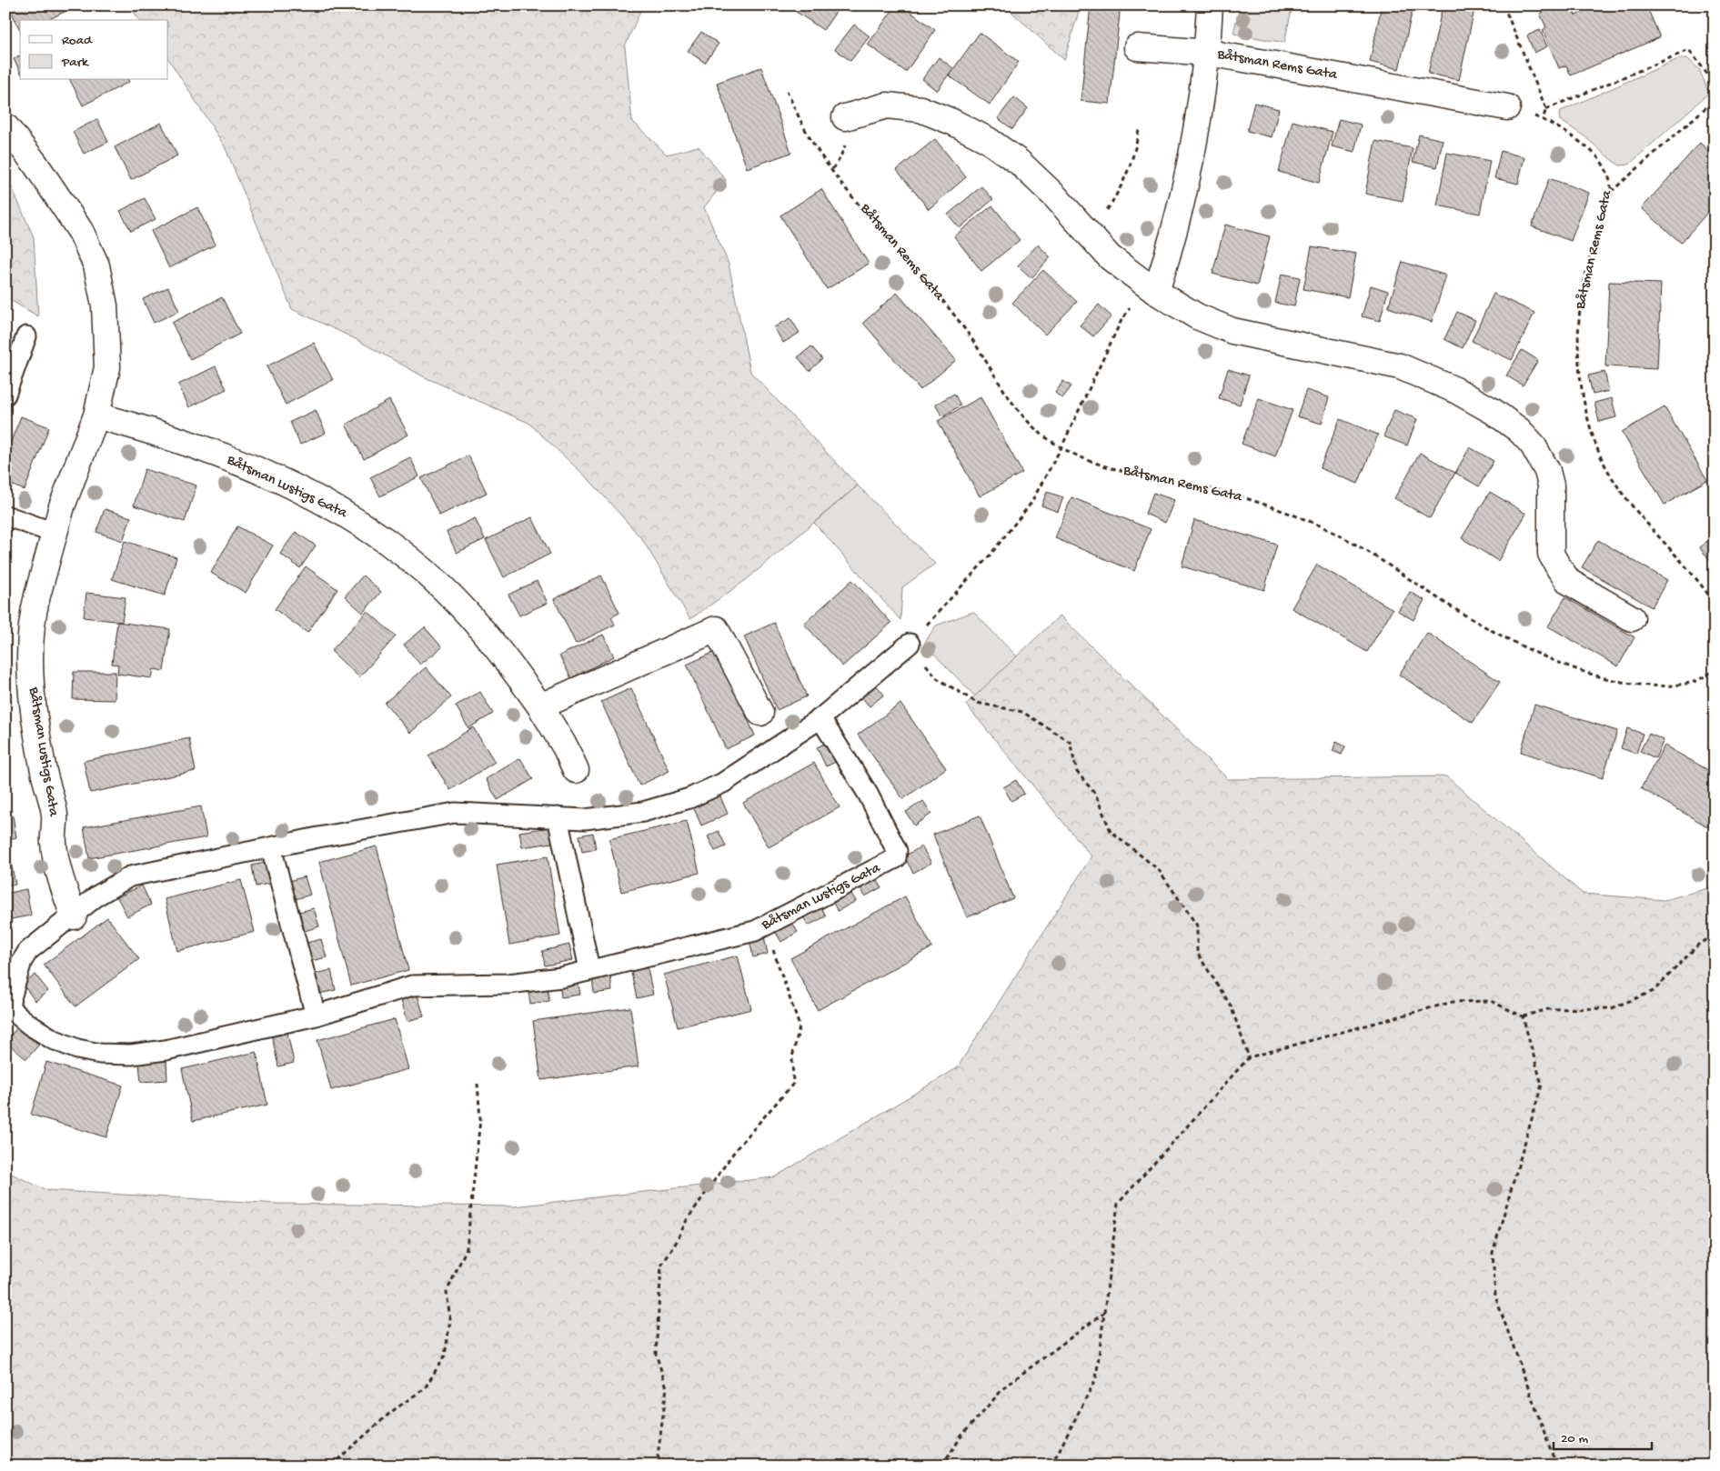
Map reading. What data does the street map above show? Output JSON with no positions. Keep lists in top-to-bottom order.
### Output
{
  "streets": {
    "street": ["Båtsman Rems Gata", "Båtsman Lustigs Gata"]
  },
  "legend": ["Road", "Park"],
  "scale_bar": "20 m"
}
